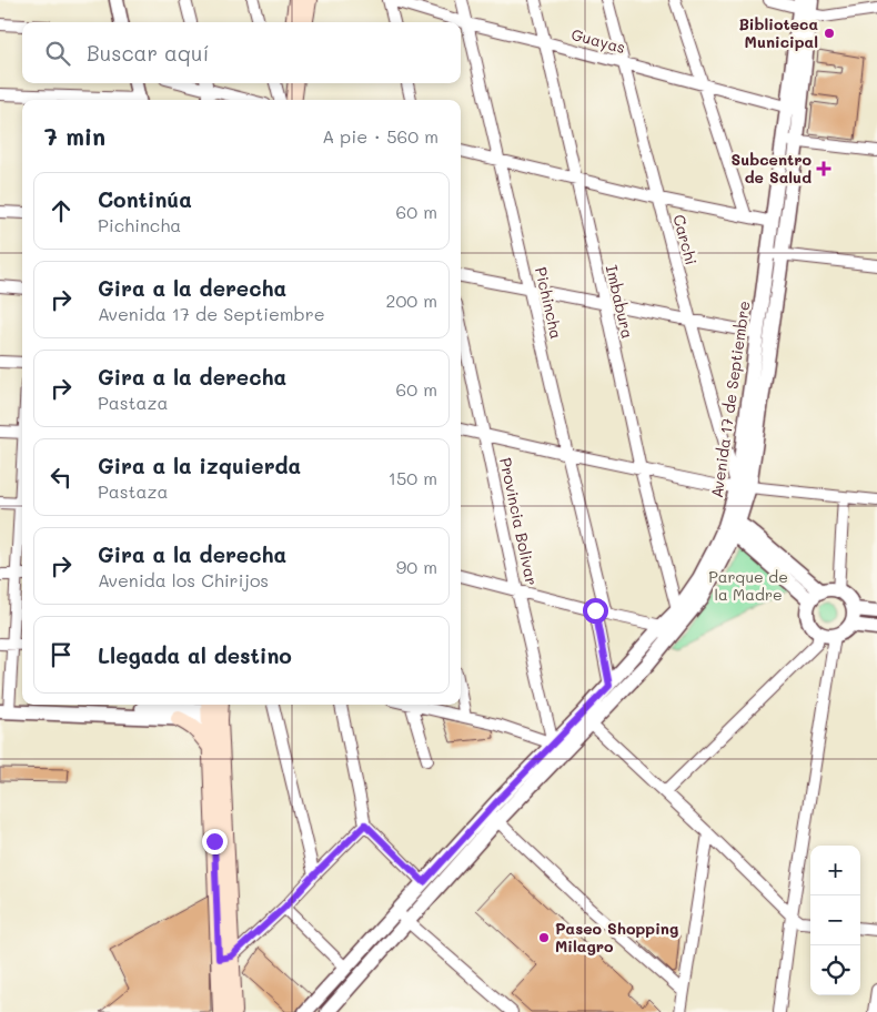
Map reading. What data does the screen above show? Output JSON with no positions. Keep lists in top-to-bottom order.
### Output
{
  "streets": {
    "street": [
      "Guayas",
      "Carchi",
      "Imbabura",
      "Pichincha",
      "Avenida 17 de Septiembre",
      "Provincia Bolivar"
    ]
  },
  "crossings": [
    ["Guayas", "Carchi"],
    ["Guayas", "Imbabura"],
    ["Guayas", "Pichincha"],
    ["Guayas", "Avenida 17 de Septiembre"],
    ["Carchi", "Avenida 17 de Septiembre"],
    ["Imbabura", "Avenida 17 de Septiembre"],
    ["Pichincha", "Avenida 17 de Septiembre"],
    ["Avenida 17 de Septiembre", "Provincia Bolivar"]
  ],
  "parks": ["Parque de la Madre"],
  "places": {
    "other": ["Biblioteca Municipal", "Paseo Shopping Milagro"],
    "health": ["Subcentro de Salud"]
  },
  "page": {
    "search": "Buscar aquí",
    "heading": ["7 min", "A pie · 560 m"],
    "list": [
      ["Continúa", "Pichincha", "60 m"],
      ["Gira a la derecha", "Avenida 17 de Septiembre", "200 m"],
      ["Gira a la derecha", "Pastaza", "60 m"],
      ["Gira a la izquierda", "Pastaza", "150 m"],
      ["Gira a la derecha", "Avenida los Chirijos", "90 m"],
      "Llegada al destino"
    ],
    "map_buttons": ["+", "−"]
  }
}
